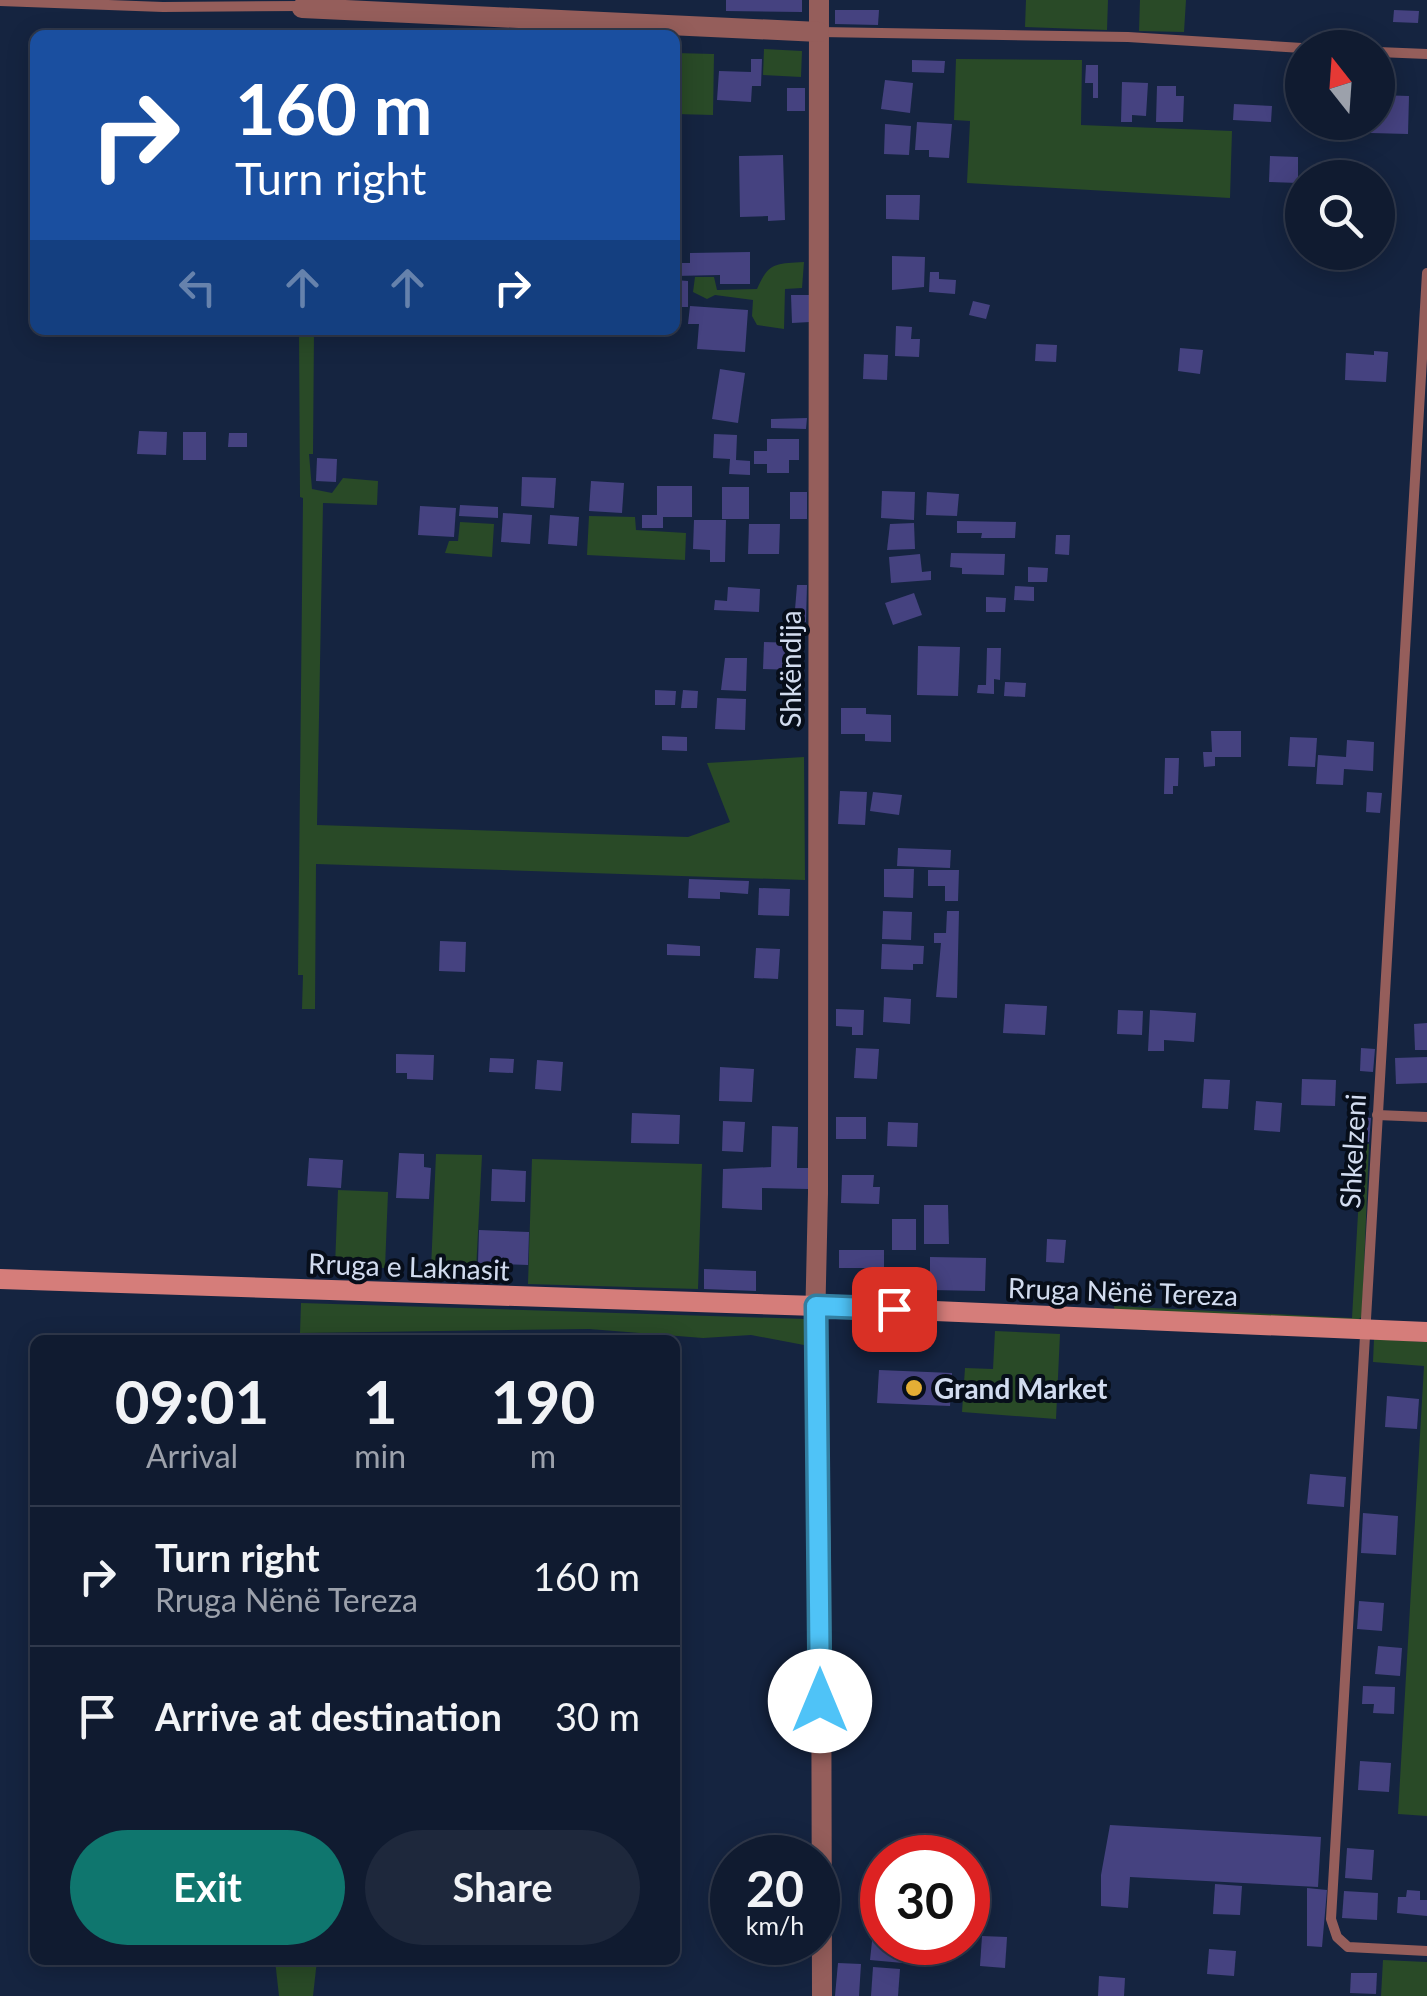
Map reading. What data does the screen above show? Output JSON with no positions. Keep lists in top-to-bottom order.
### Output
{
  "streets": {
    "main road": ["Rruga e Laknasit", "Rruga Nënë Tereza"],
    "street": ["Shkëndija"],
    "lane": ["Shkelzeni"]
  },
  "crossings": [
    ["Shkëndija", "Rruga e Laknasit"],
    ["Shkëndija", "Rruga Nënë Tereza"],
    ["Shkelzeni", "Rruga Nënë Tereza"],
    ["Rruga e Laknasit", "Rruga Nënë Tereza"]
  ],
  "places": ["Grand Market"],
  "north": "top",
  "page": {
    "turn": ["160 m", "Turn right"],
    "eta": [
      "09:01",
      "Arrival",
      "1",
      "min",
      "190",
      "m"
    ],
    "list": [
      {
        "name": "Turn right",
        "note": "Rruga Nënë Tereza",
        "value": "160 m"
      },
      {
        "name": "Arrive at destination",
        "value": "30 m"
      }
    ],
    "buttons": ["Exit", "Share"],
    "speed": "20 km/h",
    "limit": "30"
  }
}
